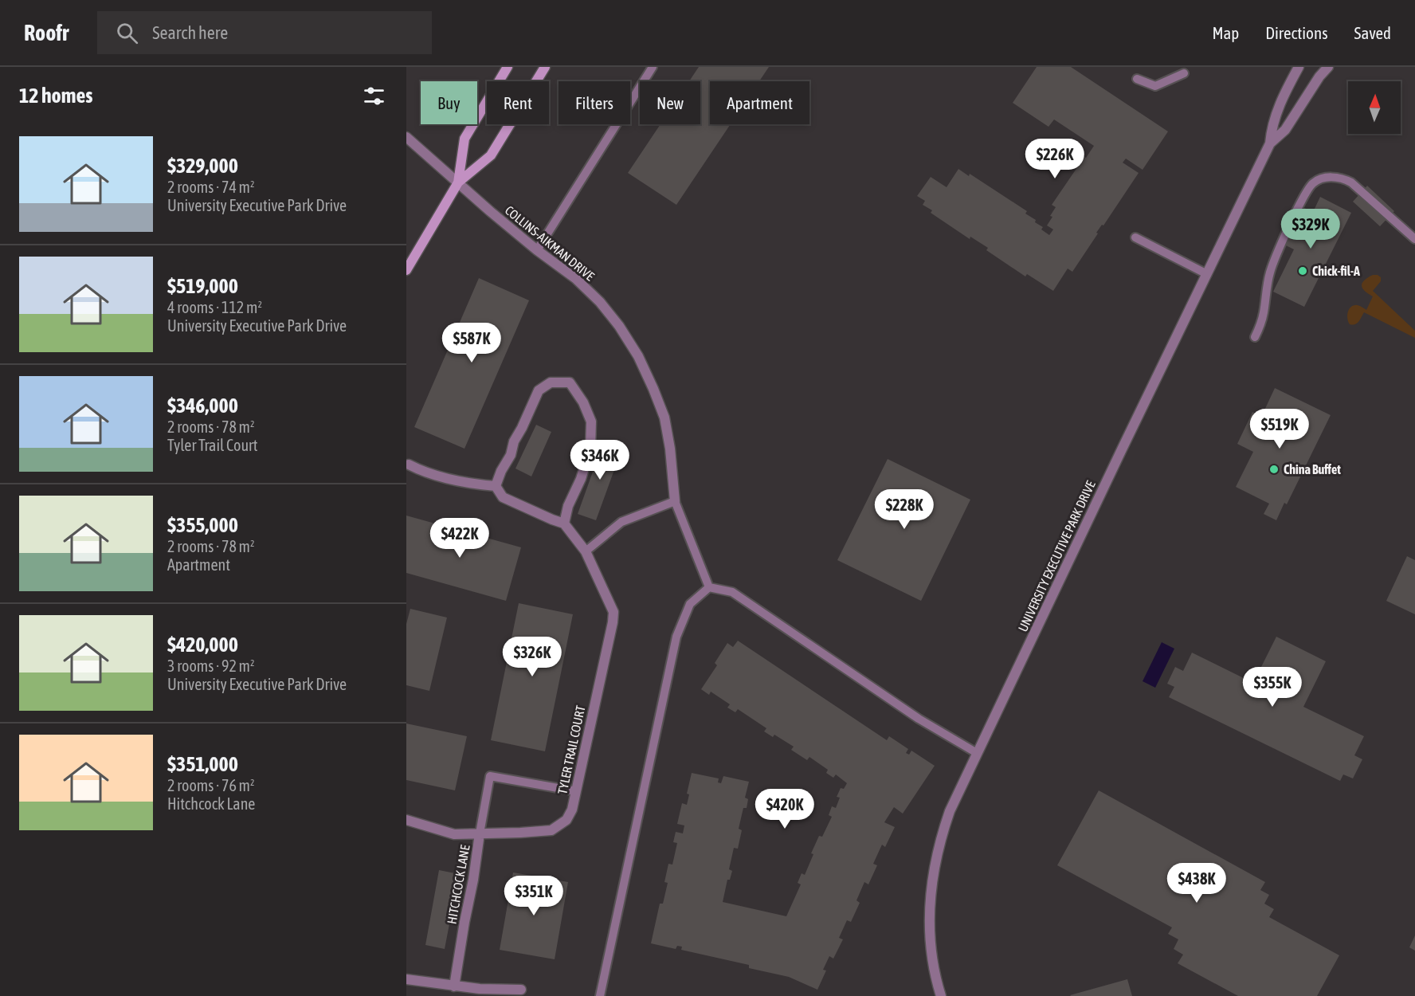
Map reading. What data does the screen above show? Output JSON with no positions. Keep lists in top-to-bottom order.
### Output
{
  "streets": {
    "street": [
      "COLLINS-AIKMAN DRIVE",
      "UNIVERSITY EXECUTIVE PARK DRIVE",
      "TYLER TRAIL COURT",
      "HITCHCOCK LANE"
    ]
  },
  "crossings": [
    ["TYLER TRAIL COURT", "HITCHCOCK LANE"]
  ],
  "places": ["Chick-fil-A", "China Buffet"],
  "north": "top",
  "page": {
    "header": "Roofr",
    "search": "Search here",
    "nav": ["Map", "Directions", "Saved"],
    "heading": "12 homes",
    "chip": [
      "Buy",
      "Rent",
      "Filters",
      "New",
      "Apartment"
    ],
    "list": [
      {
        "name": "$329,000",
        "note": "2 rooms · 74 m² · University Executive Park Drive"
      },
      {
        "name": "$519,000",
        "note": "4 rooms · 112 m² · University Executive Park Drive"
      },
      {
        "name": "$346,000",
        "note": "2 rooms · 78 m² · Tyler Trail Court"
      },
      {
        "name": "$355,000",
        "note": "2 rooms · 78 m² · Apartment"
      },
      {
        "name": "$420,000",
        "note": "3 rooms · 92 m² · University Executive Park Drive"
      },
      {
        "name": "$351,000",
        "note": "2 rooms · 76 m² · Hitchcock Lane"
      }
    ],
    "price": [
      "$226K",
      "$329K",
      "$587K",
      "$519K",
      "$346K",
      "$228K",
      "$422K",
      "$326K",
      "$355K",
      "$420K",
      "$438K",
      "$351K"
    ]
  }
}
